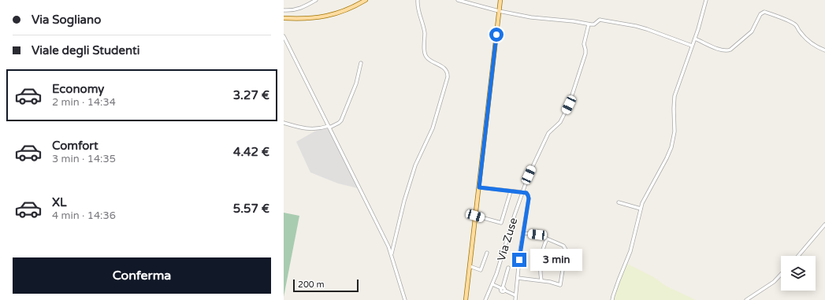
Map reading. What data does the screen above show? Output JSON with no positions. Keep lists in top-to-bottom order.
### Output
{
  "streets": {
    "street": ["Via Zuse"]
  },
  "scale_bar": "200 m",
  "page": {
    "banner": ["Via Sogliano", "Viale degli Studenti"],
    "list": [
      {
        "name": "Economy",
        "note": "2 min · 14:34",
        "value": "3.27 €"
      },
      {
        "name": "Comfort",
        "note": "3 min · 14:35",
        "value": "4.42 €"
      },
      {
        "name": "XL",
        "note": "4 min · 14:36",
        "value": "5.57 €"
      }
    ],
    "bubble": "3 min",
    "buttons": "Conferma",
    "scale": "200 m"
  }
}
